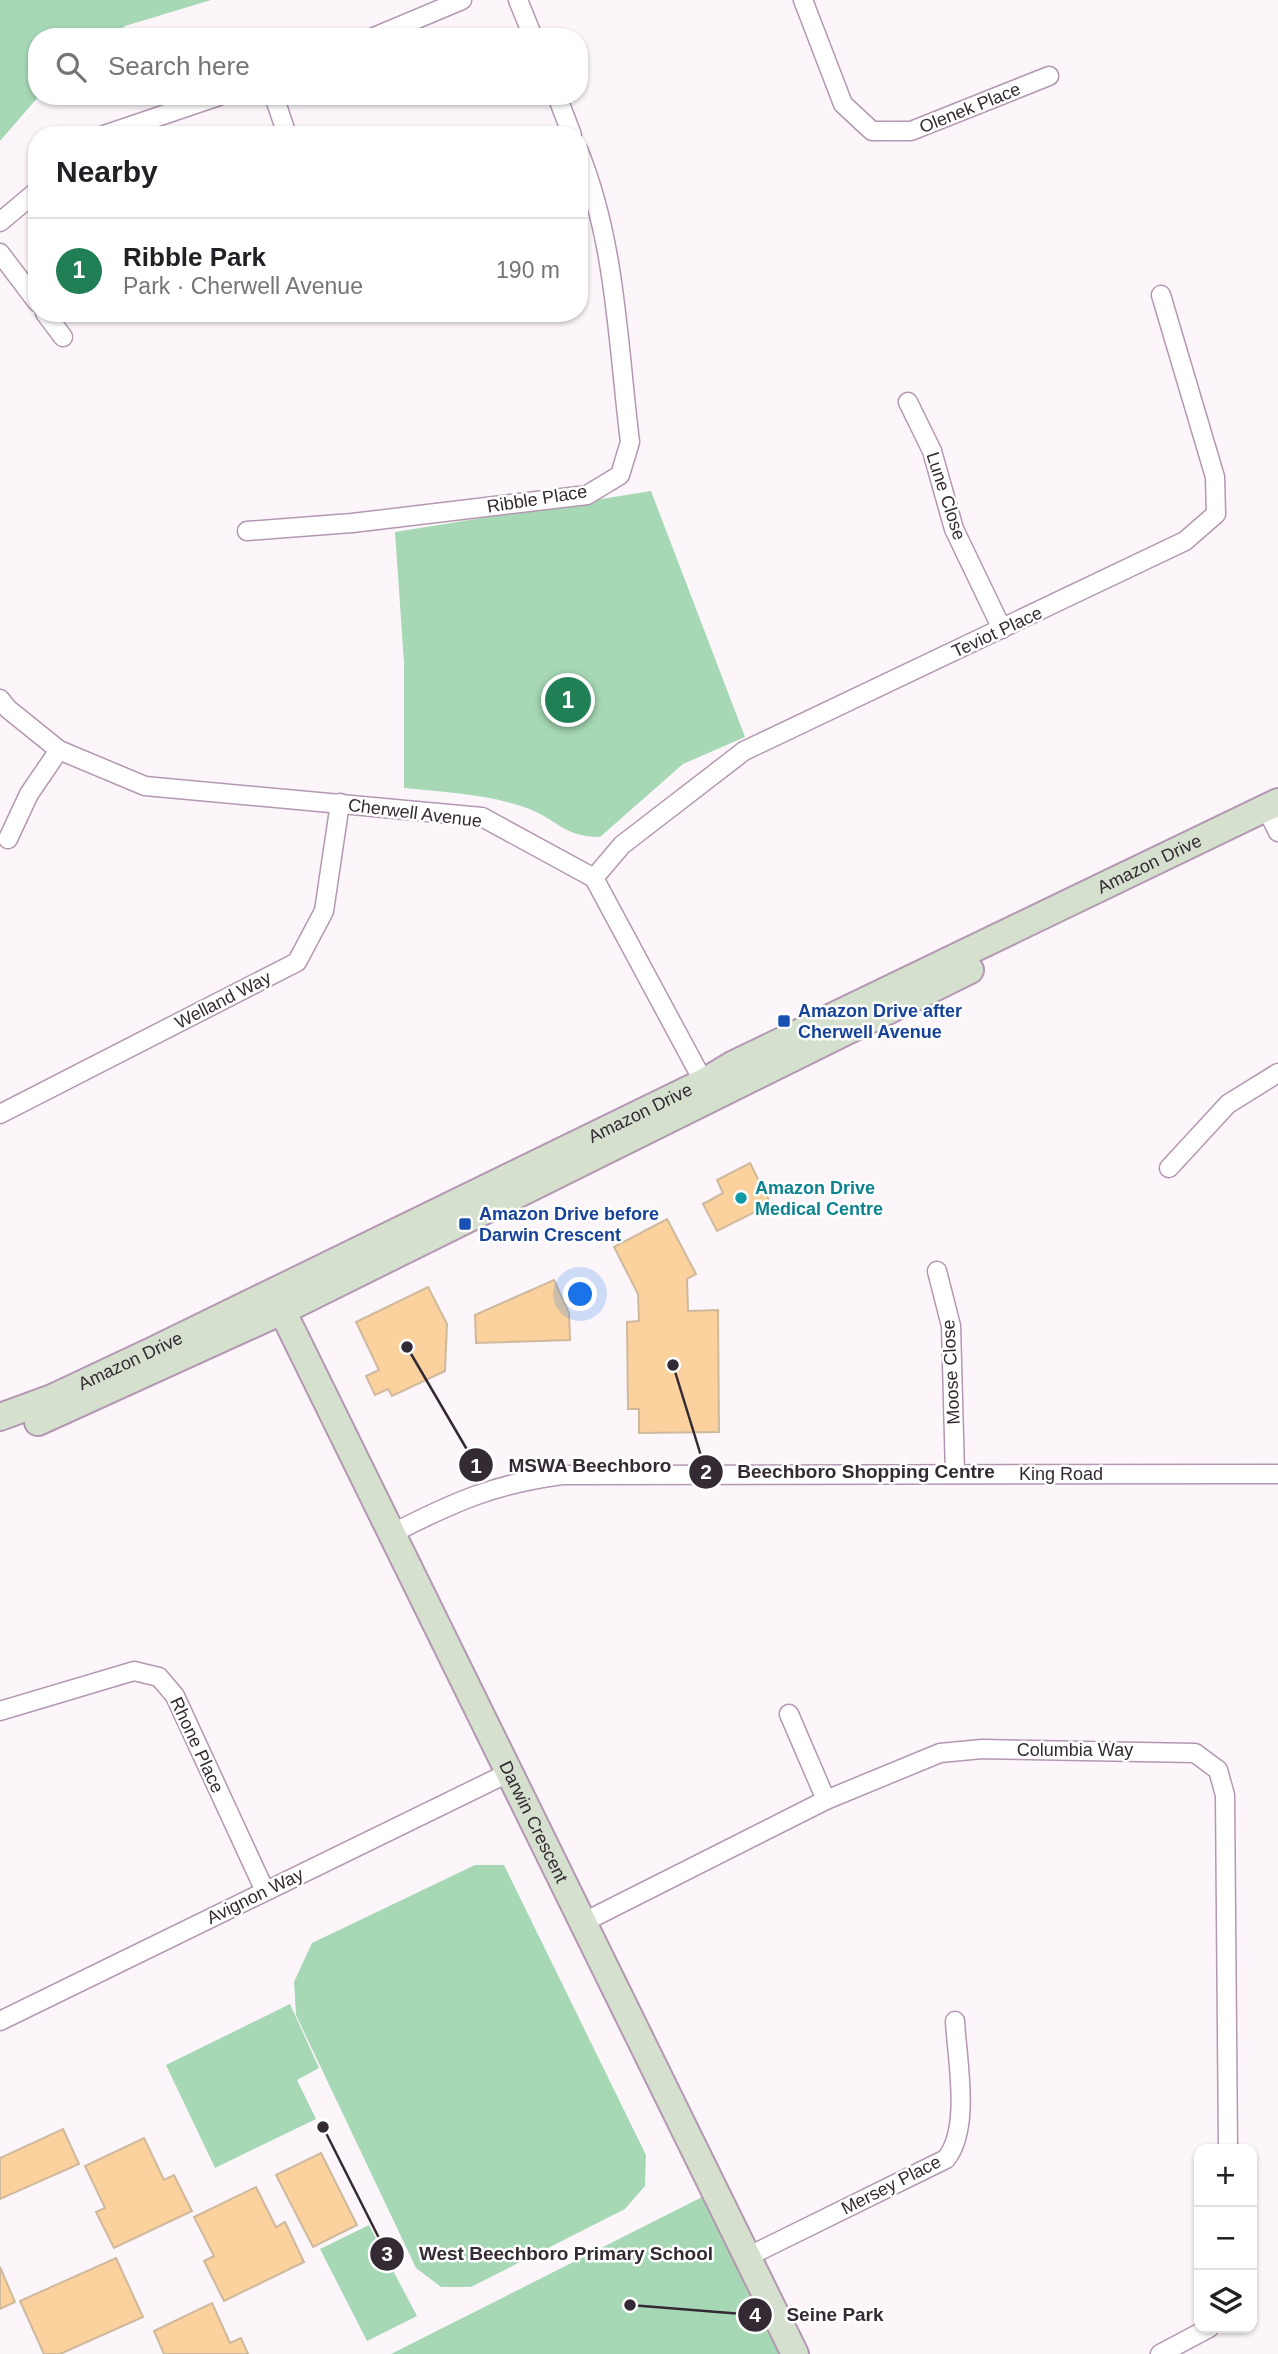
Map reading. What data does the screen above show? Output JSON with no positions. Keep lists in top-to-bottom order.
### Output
{
  "streets": {
    "street": [
      "Olenek Place",
      "Lune Close",
      "Ribble Place",
      "Teviot Place",
      "Cherwell Avenue",
      "Amazon Drive",
      "Welland Way",
      "Moose Close",
      "King Road",
      "Rhone Place",
      "Columbia Way",
      "Darwin Crescent",
      "Avignon Way",
      "Mersey Place"
    ]
  },
  "crossings": [
    ["Lune Close", "Teviot Place"],
    ["Teviot Place", "Cherwell Avenue"],
    ["Cherwell Avenue", "Welland Way"],
    ["Amazon Drive", "Darwin Crescent"],
    ["Moose Close", "King Road"],
    ["King Road", "Darwin Crescent"],
    ["Rhone Place", "Avignon Way"],
    ["Columbia Way", "Darwin Crescent"],
    ["Darwin Crescent", "Avignon Way"],
    ["Darwin Crescent", "Mersey Place"]
  ],
  "places": {
    "transit": ["Amazon Drive after Cherwell Avenue", "Amazon Drive before Darwin Crescent"],
    "other": [
      "Amazon Drive Medical Centre",
      "MSWA Beechboro",
      "Beechboro Shopping Centre",
      "West Beechboro Primary School",
      "Seine Park"
    ]
  },
  "page": {
    "search": "Search here",
    "heading": "Nearby",
    "list": [
      {
        "mark": "1",
        "name": "Ribble Park",
        "note": "Park · Cherwell Avenue",
        "value": "190 m"
      }
    ],
    "pins": "1",
    "map_buttons": ["+", "−"]
  }
}
